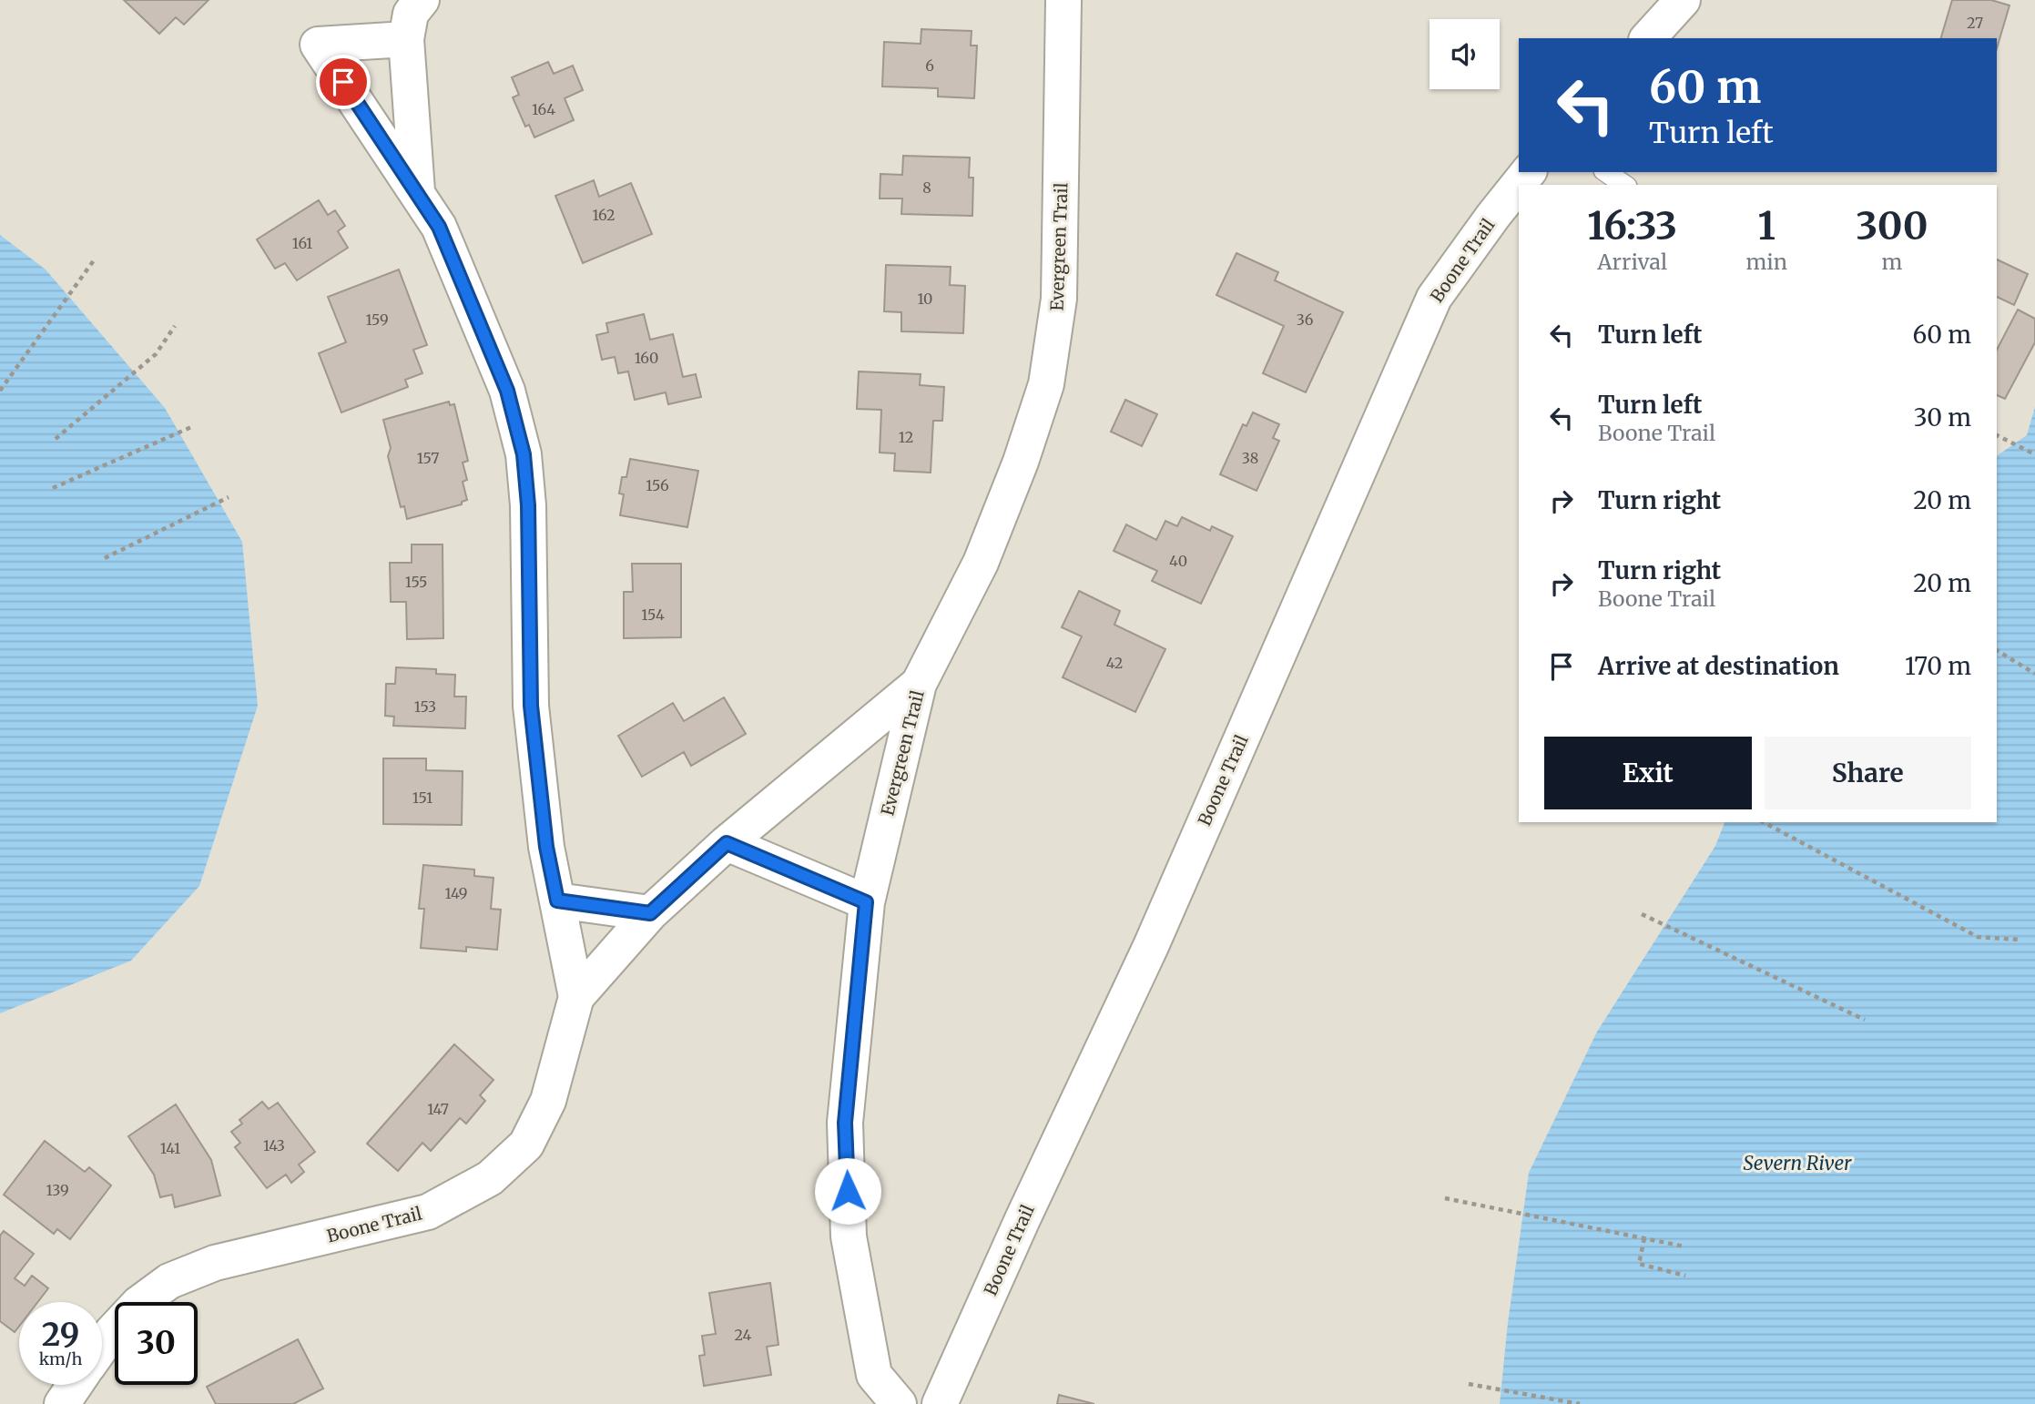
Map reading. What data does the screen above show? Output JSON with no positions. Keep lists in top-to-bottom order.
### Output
{
  "streets": {
    "street": ["Evergreen Trail", "Boone Trail"]
  },
  "crossings": [
    ["Evergreen Trail", "Boone Trail"]
  ],
  "water": ["Severn River"],
  "house_numbers": [
    "27",
    "6",
    "164",
    "8",
    "162",
    "161",
    "10",
    "159",
    "36",
    "160",
    "12",
    "157",
    "38",
    "156",
    "40",
    "155",
    "154",
    "42",
    "153",
    "151",
    "149",
    "147",
    "143",
    "141",
    "139",
    "24"
  ],
  "page": {
    "turn": ["60 m", "Turn left"],
    "eta": [
      "16:33",
      "Arrival",
      "1",
      "min",
      "300",
      "m"
    ],
    "list": [
      {
        "name": "Turn left",
        "value": "60 m"
      },
      {
        "name": "Turn left",
        "note": "Boone Trail",
        "value": "30 m"
      },
      {
        "name": "Turn right",
        "value": "20 m"
      },
      {
        "name": "Turn right",
        "note": "Boone Trail",
        "value": "20 m"
      },
      {
        "name": "Arrive at destination",
        "value": "170 m"
      }
    ],
    "buttons": ["Exit", "Share"],
    "speed": "29 km/h",
    "limit": "30"
  }
}
